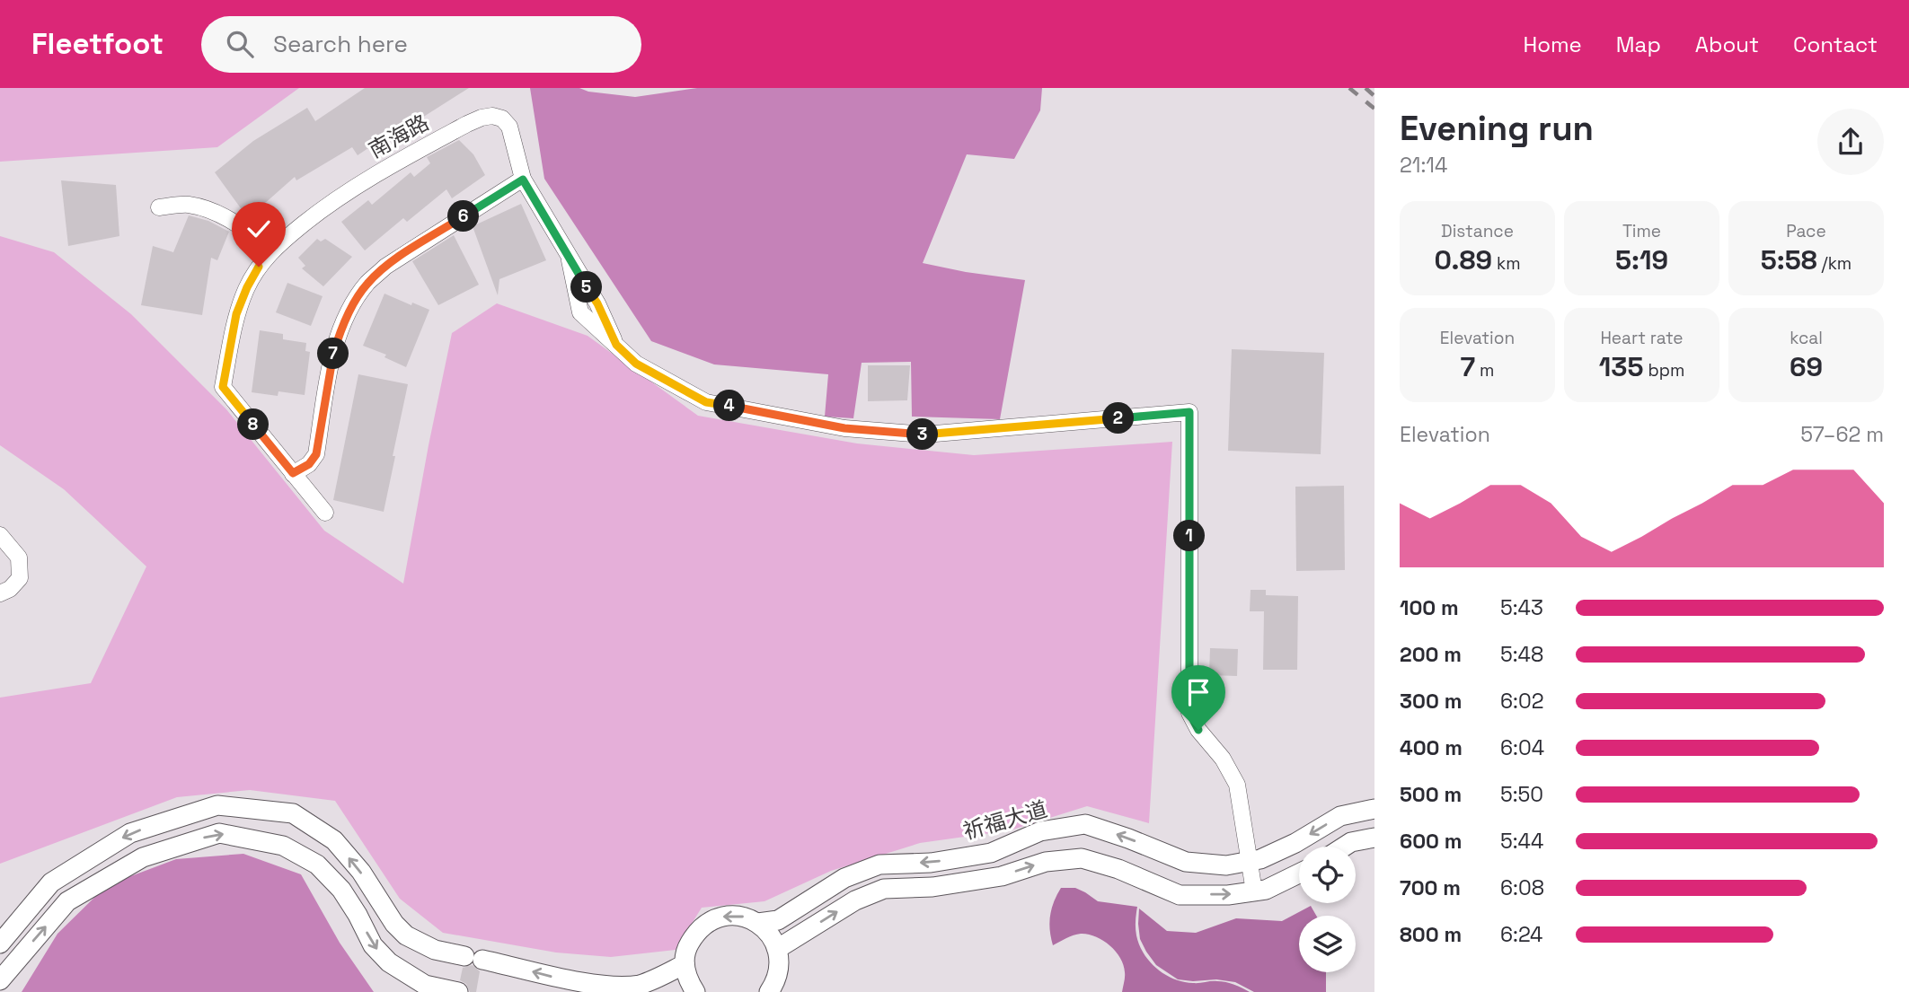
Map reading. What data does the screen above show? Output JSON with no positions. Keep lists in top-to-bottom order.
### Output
{
  "streets": {
    "street": ["南海路", "祈福大道"]
  },
  "crossings": [
    ["南海路", "祈福大道"]
  ],
  "page": {
    "header": "Fleetfoot",
    "search": "Search here",
    "nav": [
      "Home",
      "Map",
      "About",
      "Contact"
    ],
    "heading": ["Evening run", "21:14"],
    "stats": [
      ["Distance", "0.89 km"],
      ["Time", "5:19"],
      ["Pace", "5:58 /km"],
      ["Elevation", "7 m"],
      ["Heart rate", "135 bpm"],
      ["kcal", "69"]
    ],
    "pins": [
      "6",
      "5",
      "7",
      "4",
      "2",
      "8",
      "3",
      "1"
    ],
    "chart": ["Elevation", "57–62 m"],
    "list": [
      {
        "name": "100 m",
        "note": "5:43"
      },
      {
        "name": "200 m",
        "note": "5:48"
      },
      {
        "name": "300 m",
        "note": "6:02"
      },
      {
        "name": "400 m",
        "note": "6:04"
      },
      {
        "name": "500 m",
        "note": "5:50"
      },
      {
        "name": "600 m",
        "note": "5:44"
      },
      {
        "name": "700 m",
        "note": "6:08"
      },
      {
        "name": "800 m",
        "note": "6:24"
      }
    ]
  }
}
